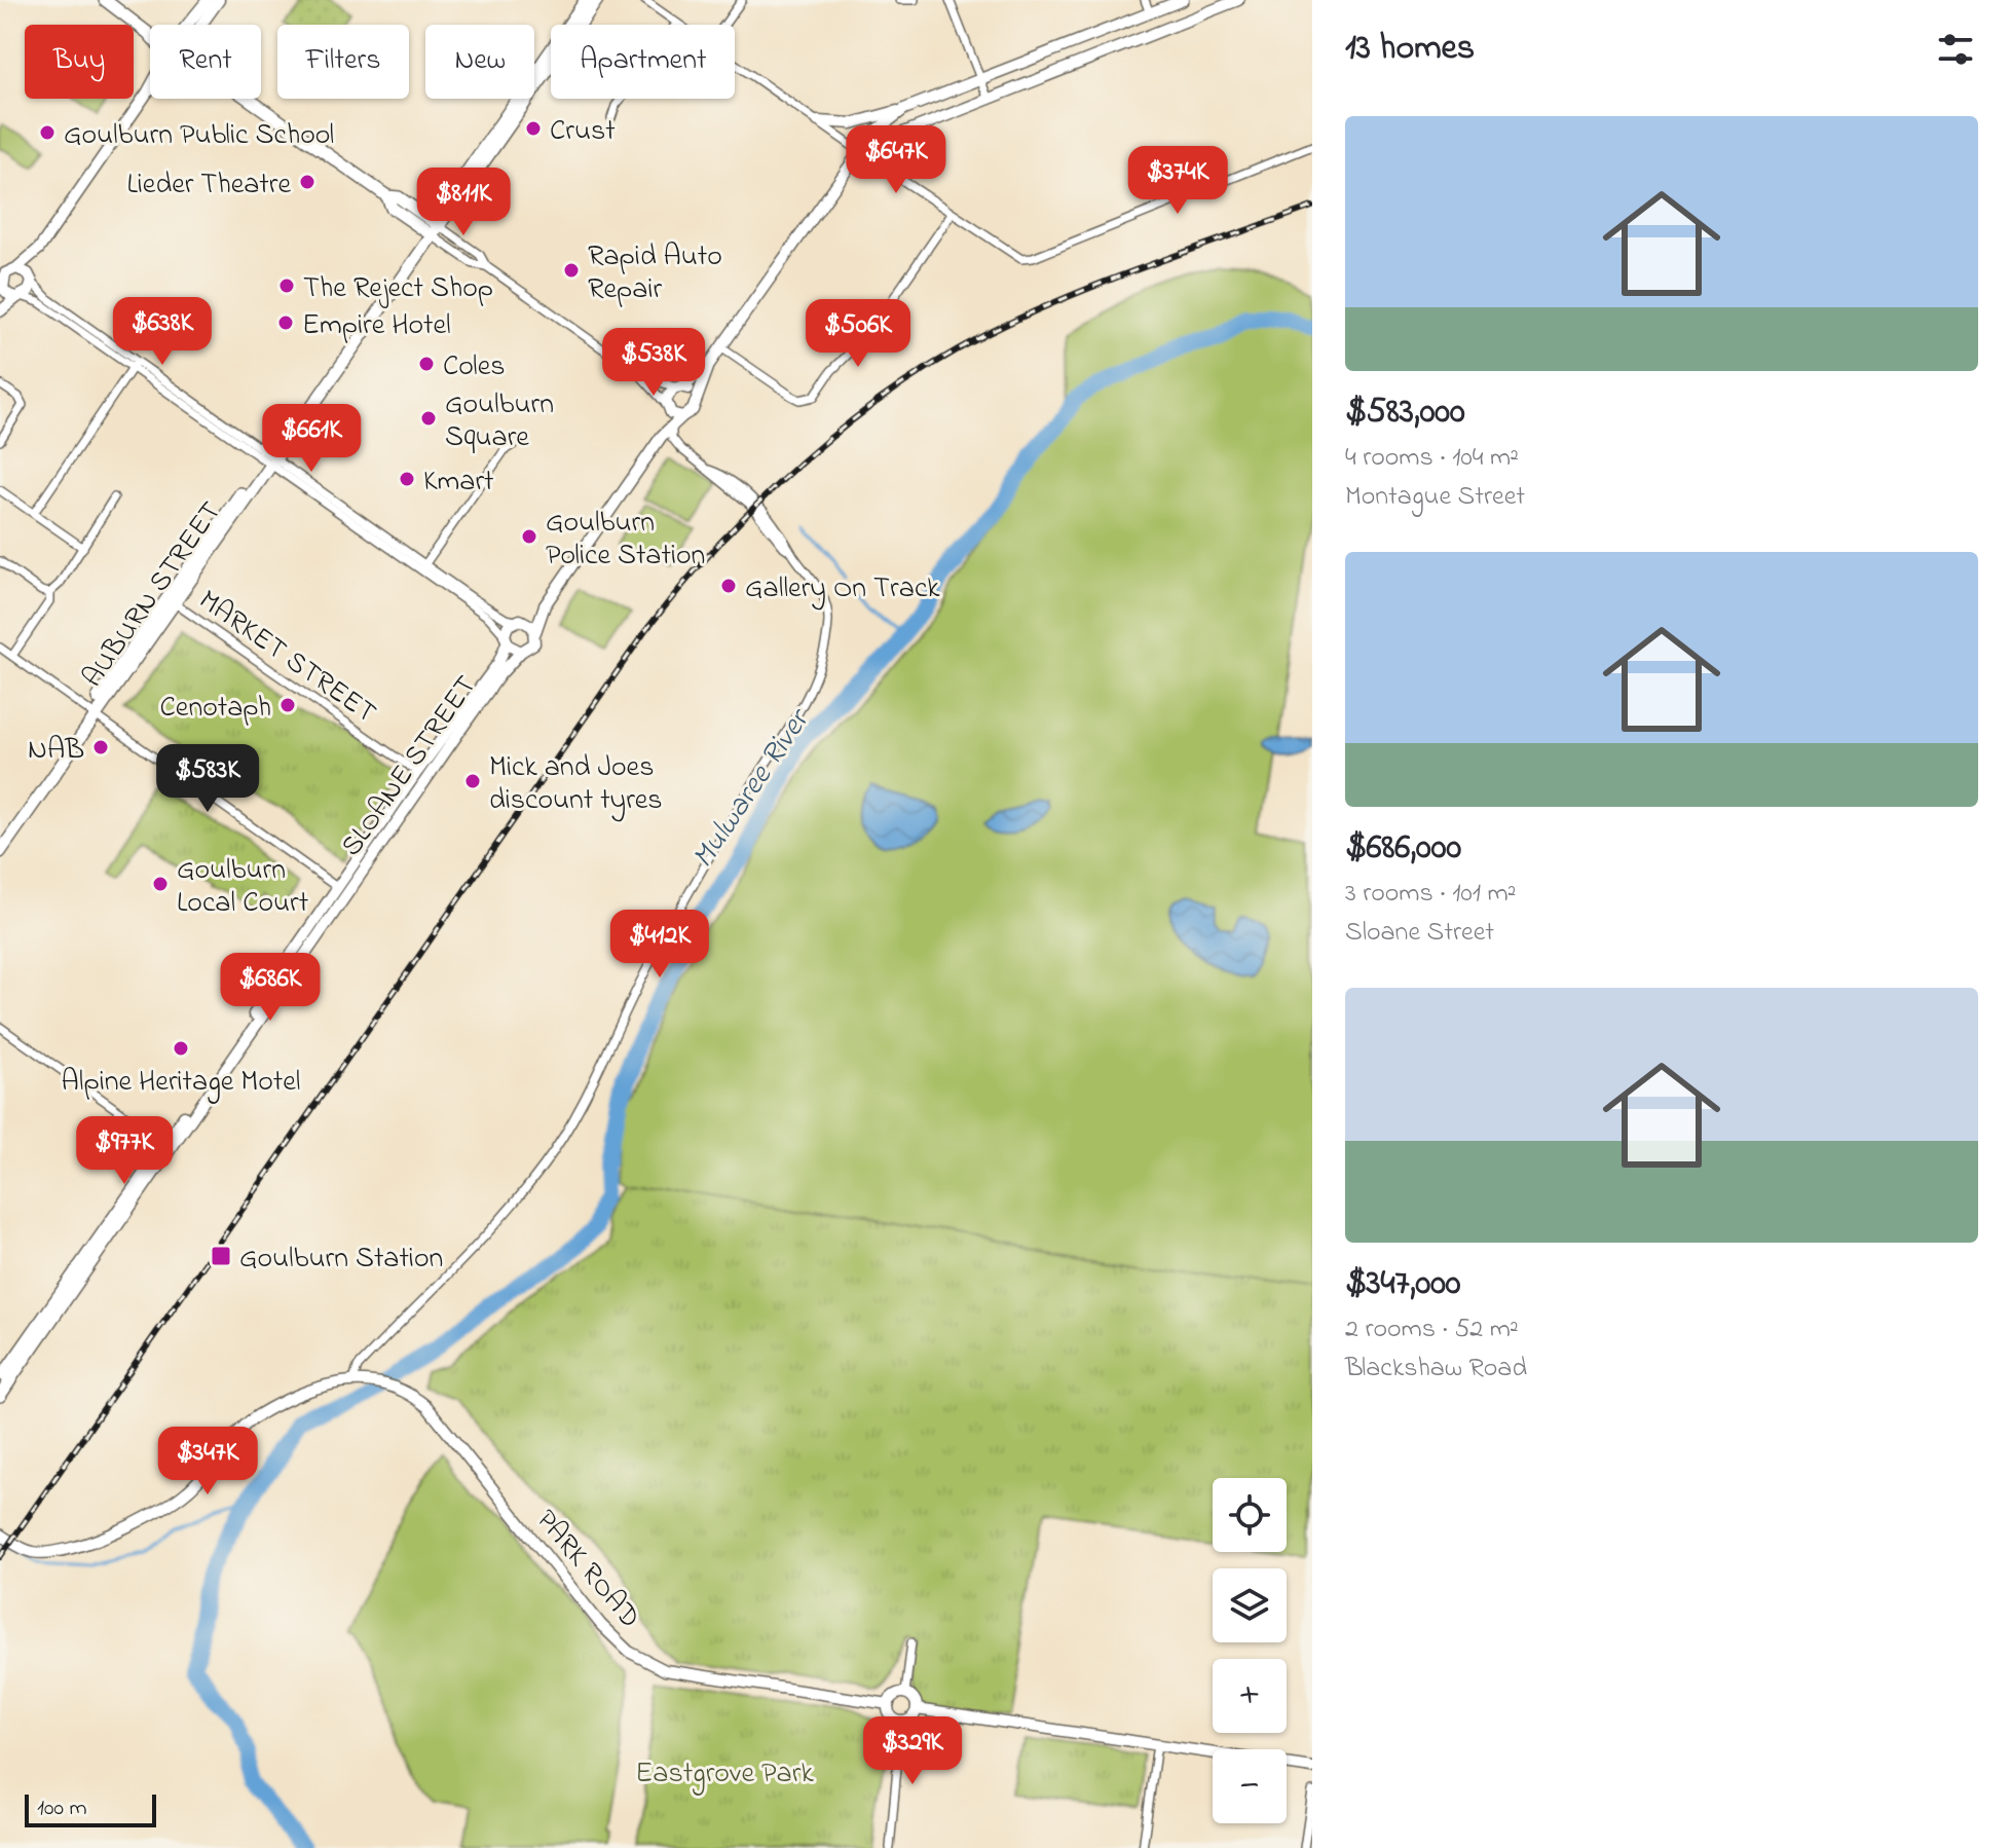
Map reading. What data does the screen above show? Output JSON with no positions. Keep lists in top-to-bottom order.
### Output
{
  "streets": {
    "main road": ["AUBURN STREET", "SLOANE STREET"],
    "street": ["MARKET STREET", "PARK ROAD"]
  },
  "crossings": [
    ["AUBURN STREET", "MARKET STREET"],
    ["MARKET STREET", "SLOANE STREET"]
  ],
  "water": ["Mulwaree River"],
  "parks": ["Eastgrove Park"],
  "places": {
    "other": [
      "Crust",
      "Goulburn Public School",
      "Lieder Theatre",
      "Rapid Auto Repair",
      "The Reject Shop",
      "Empire Hotel",
      "Coles",
      "Goulburn Square",
      "Kmart",
      "Goulburn Police Station",
      "Gallery On Track",
      "Cenotaph",
      "NAB",
      "Mick and Joes discount tyres",
      "Goulburn Local Court",
      "Alpine Heritage Motel"
    ],
    "transit": ["Goulburn Station"]
  },
  "scale_bar": "100 m",
  "page": {
    "heading": "13 homes",
    "chip": [
      "Buy",
      "Rent",
      "Filters",
      "New",
      "Apartment"
    ],
    "list": [
      {
        "name": "$583,000",
        "note": "4 rooms · 104 m² · Montague Street"
      },
      {
        "name": "$686,000",
        "note": "3 rooms · 101 m² · Sloane Street"
      },
      {
        "name": "$347,000",
        "note": "2 rooms · 52 m² · Blackshaw Road"
      }
    ],
    "price": [
      "$647K",
      "$374K",
      "$811K",
      "$638K",
      "$506K",
      "$538K",
      "$661K",
      "$583K",
      "$412K",
      "$686K",
      "$977K",
      "$347K",
      "$329K"
    ],
    "map_buttons": ["+", "−"],
    "scale": "100 m"
  }
}
